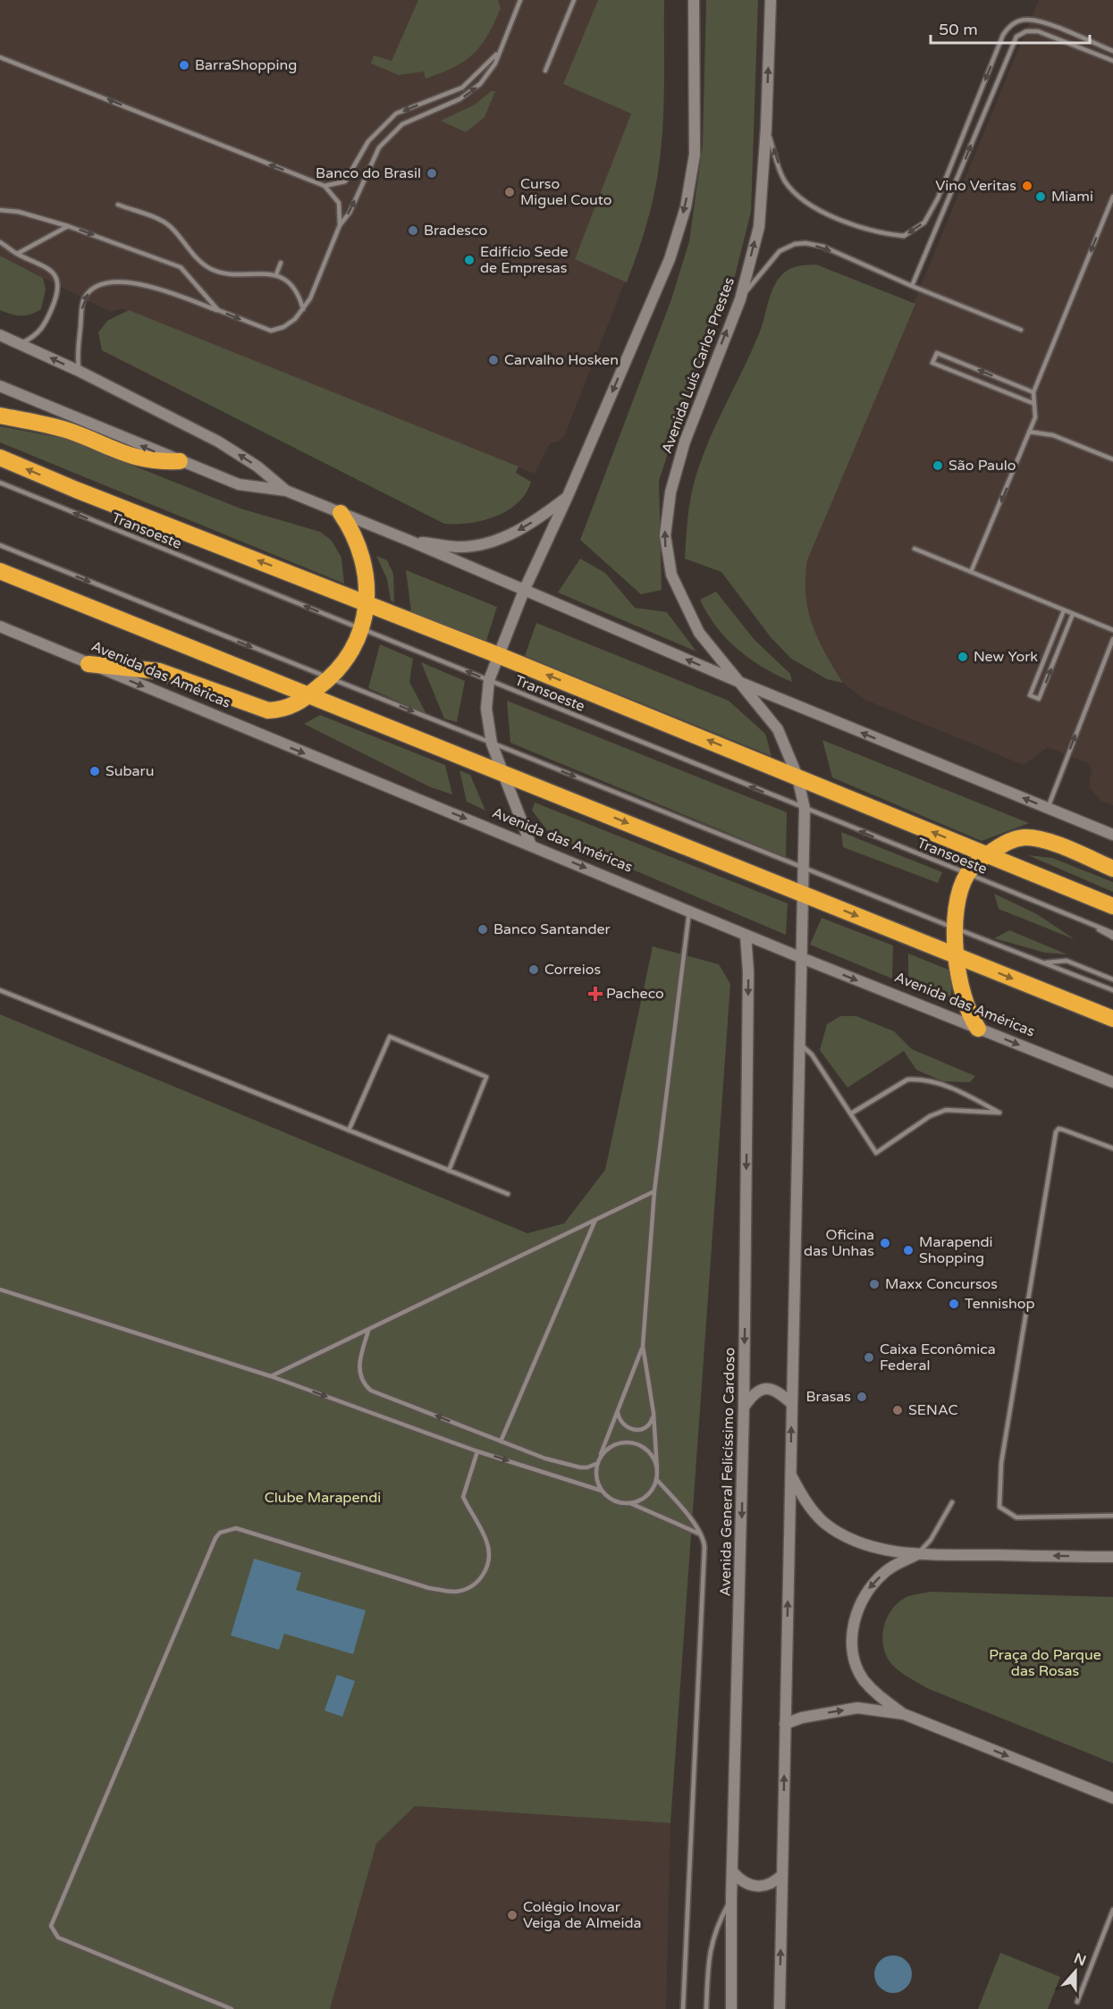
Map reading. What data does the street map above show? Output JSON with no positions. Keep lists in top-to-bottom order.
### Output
{
  "streets": {
    "street": ["Avenida Luís Carlos Prestes", "Avenida das Américas", "Avenida General Felicíssimo Cardoso"],
    "lane": ["Transoeste"]
  },
  "crossings": [
    ["Avenida Luís Carlos Prestes", "Transoeste"],
    ["Avenida Luís Carlos Prestes", "Avenida das Américas"],
    ["Avenida das Américas", "Avenida General Felicíssimo Cardoso"]
  ],
  "one_way": ["Transoeste", "Avenida das Américas"],
  "parks": ["Clube Marapendi", "Praça do Parque das Rosas"],
  "places": {
    "other": [
      "BarraShopping",
      "Banco do Brasil",
      "Vino Veritas",
      "Curso Miguel Couto",
      "Miami",
      "Bradesco",
      "Edifício Sede de Empresas",
      "Carvalho Hosken",
      "São Paulo",
      "New York",
      "Subaru",
      "Banco Santander",
      "Correios",
      "Oficina das Unhas",
      "Marapendi Shopping",
      "Maxx Concursos",
      "Tennishop",
      "Caixa Econômica Federal",
      "Brasas",
      "SENAC",
      "Colégio Inovar Veiga de Almeida"
    ],
    "health": ["Pacheco"]
  },
  "scale_bar": "50 m",
  "north": "top"
}
